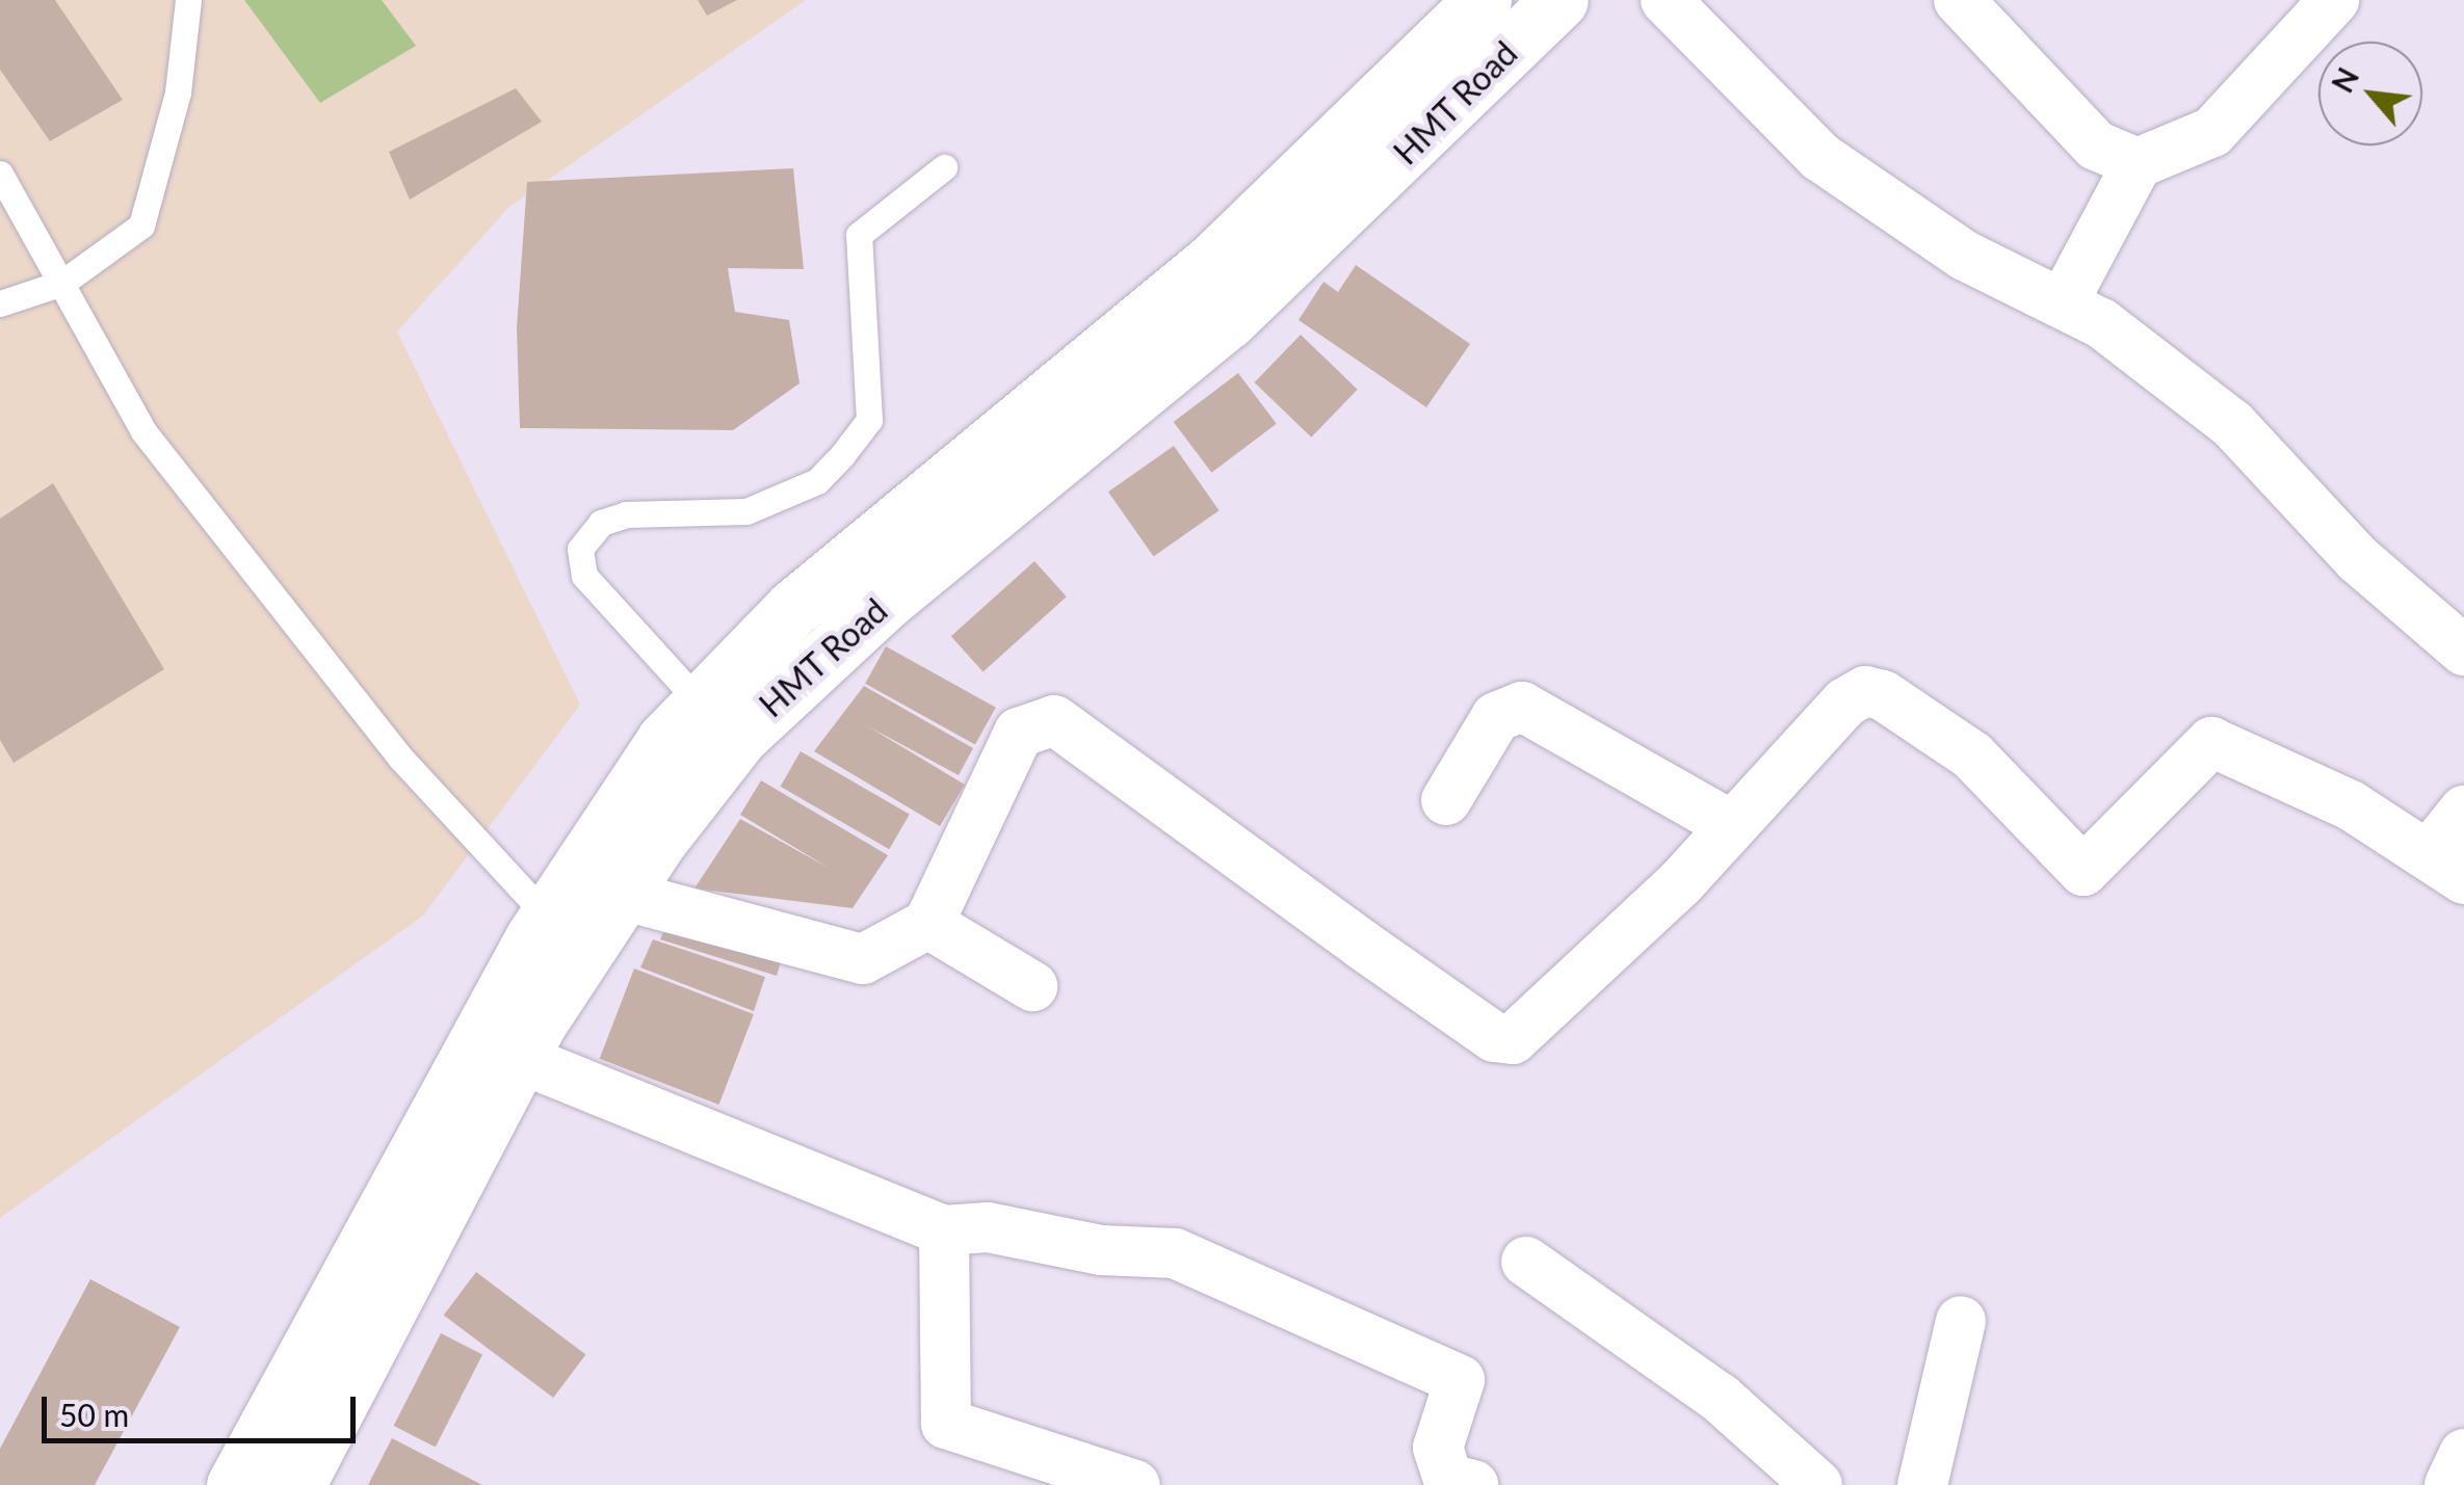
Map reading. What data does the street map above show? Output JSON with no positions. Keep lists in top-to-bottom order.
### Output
{
  "streets": {
    "main road": ["HMT Road"]
  },
  "scale_bar": "50 m",
  "north": "top left"
}
